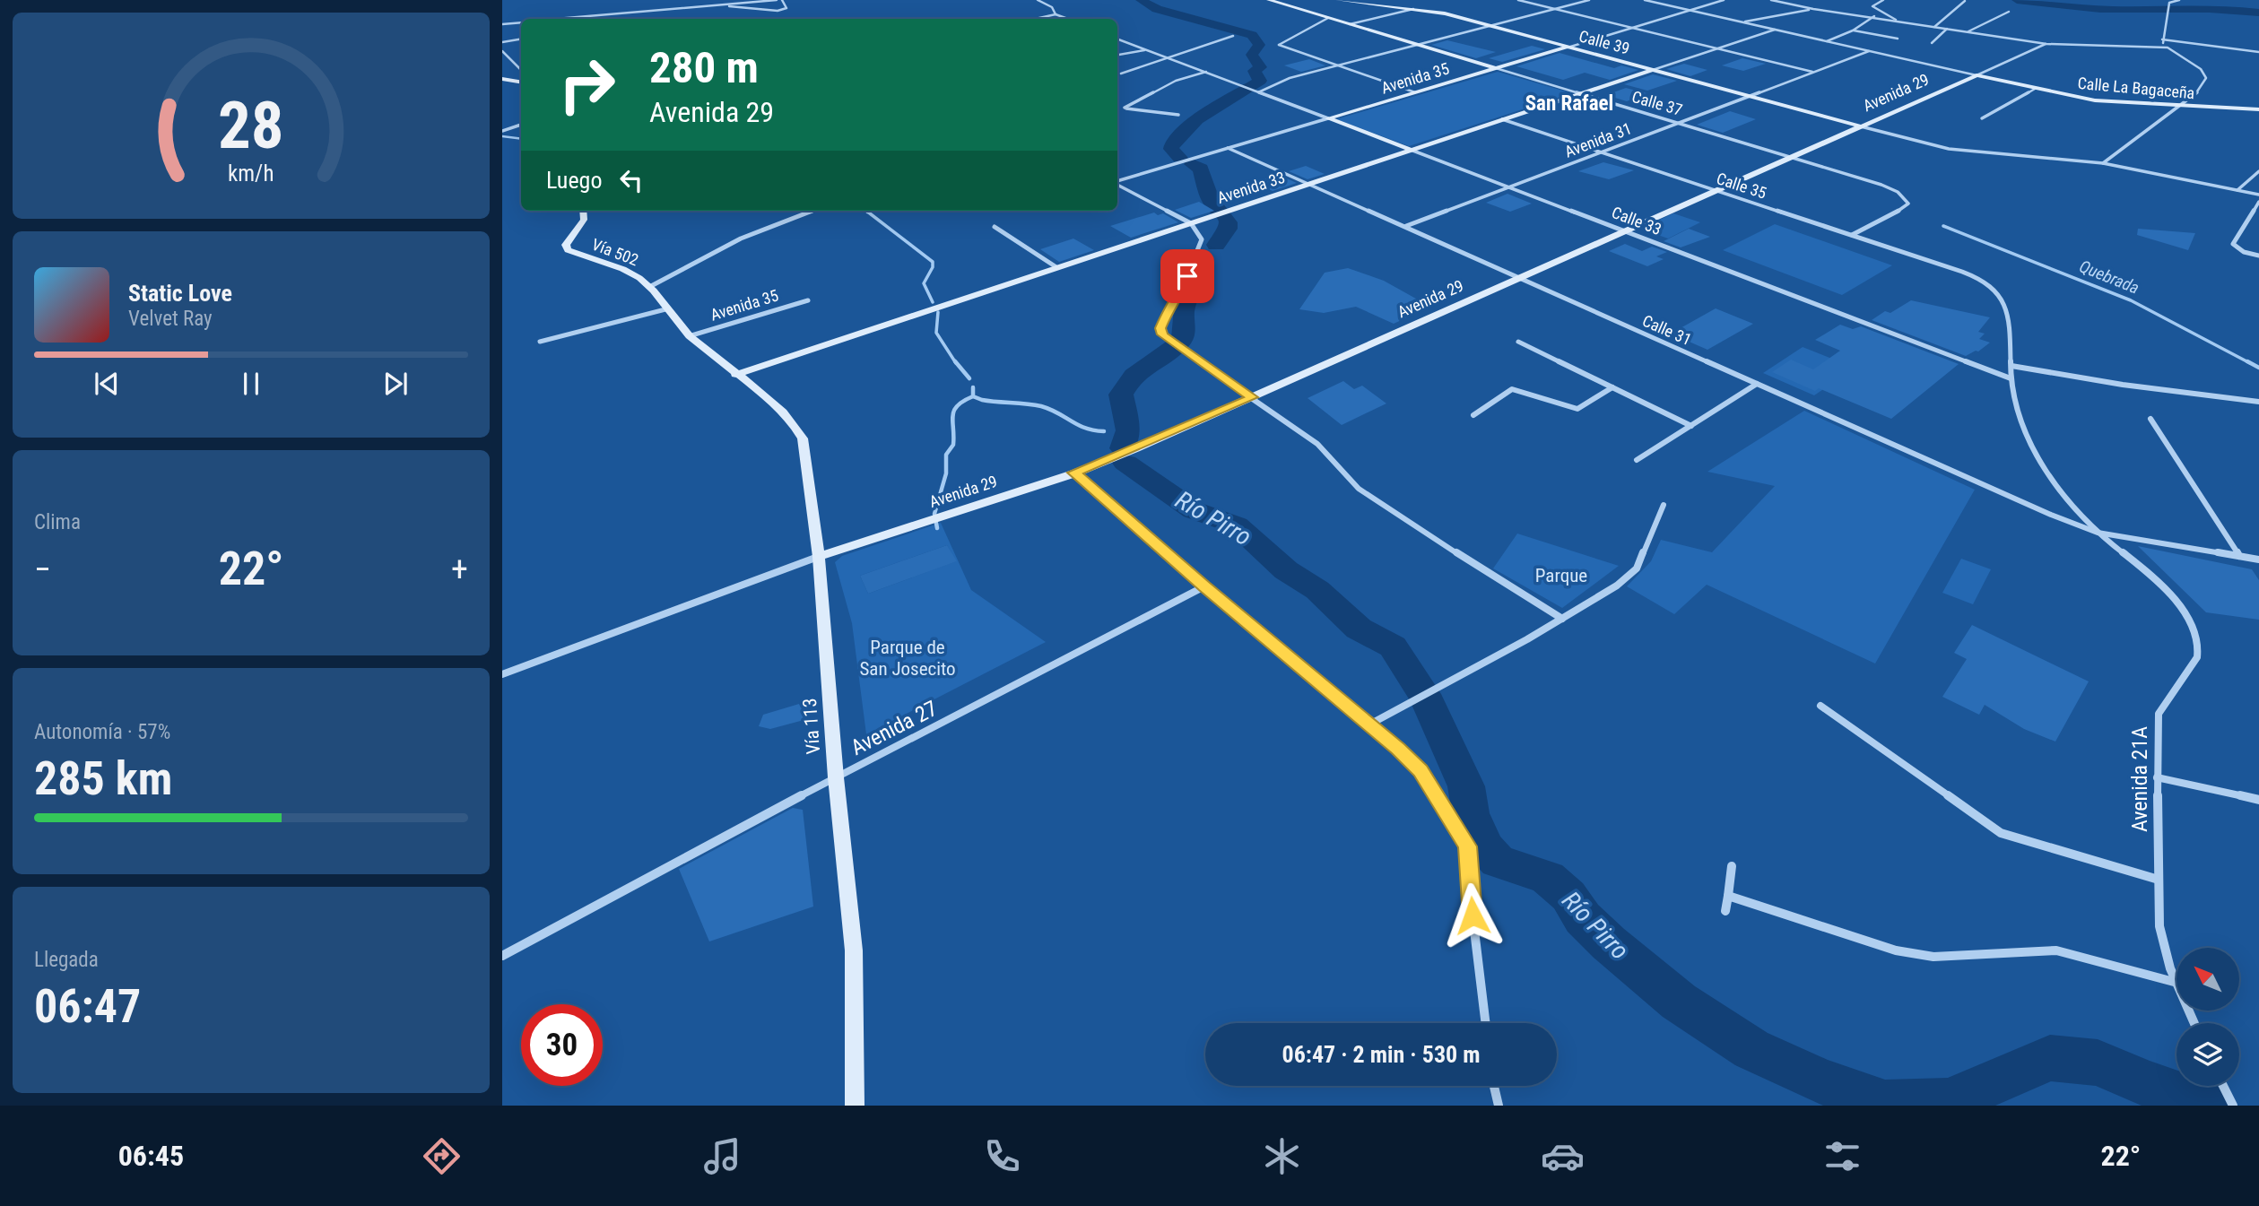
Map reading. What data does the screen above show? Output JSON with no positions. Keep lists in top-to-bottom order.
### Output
{
  "streets": {
    "main road": [
      "Calle 39",
      "Avenida 35",
      "Calle La Bagaceña",
      "Avenida 29",
      "Calle 37",
      "Avenida 33",
      "Calle 33",
      "Vía 502",
      "Vía 113"
    ],
    "street": [
      "Avenida 31",
      "Calle 35",
      "Calle 31",
      "Avenida 27",
      "Avenida 21A"
    ]
  },
  "crossings": [
    ["Calle 39", "Avenida 35"],
    ["Calle 39", "Avenida 29"],
    ["Calle 39", "Avenida 31"],
    ["Calle 39", "Avenida 33"],
    ["Avenida 35", "Calle 37"],
    ["Avenida 35", "Calle 33"],
    ["Avenida 35", "Vía 502"],
    ["Avenida 35", "Calle 31"],
    ["Calle La Bagaceña", "Avenida 29"],
    ["Avenida 29", "Calle 37"],
    ["Avenida 29", "Calle 35"],
    ["Avenida 29", "Calle 33"],
    ["Avenida 29", "Calle 31"],
    ["Avenida 29", "Vía 113"],
    ["Calle 37", "Avenida 31"],
    ["Calle 37", "Calle 35"],
    ["Calle 37", "Avenida 33"],
    ["Avenida 31", "Calle 35"],
    ["Avenida 31", "Calle 33"],
    ["Avenida 31", "Calle 31"],
    ["Calle 35", "Avenida 33"],
    ["Calle 35", "Calle 33"],
    ["Calle 35", "Calle 31"],
    ["Calle 35", "Avenida 21A"],
    ["Avenida 33", "Calle 33"],
    ["Avenida 33", "Vía 502"],
    ["Avenida 33", "Calle 31"],
    ["Avenida 33", "Vía 113"],
    ["Vía 502", "Vía 113"],
    ["Calle 31", "Avenida 21A"],
    ["Vía 113", "Avenida 27"]
  ],
  "districts": ["San Rafael"],
  "water": ["Quebrada", "Río Pirro"],
  "parks": ["Parque", "Parque de San Josecito"],
  "north": "top left",
  "page": {
    "turn": ["280 m", "Avenida 29"],
    "then": "Luego",
    "song": ["Static Love", "Velvet Ray"],
    "tile": [
      "Clima",
      ["Autonomía · 57%", "285 km"],
      ["Llegada", "06:47"]
    ],
    "heat": ["−", "22°", "+"],
    "limit": "30",
    "trip": "06:47 · 2 min · 530 m",
    "tabs": ["06:45", "22°"],
    "gauge": ["28", "km/h"]
  }
}
